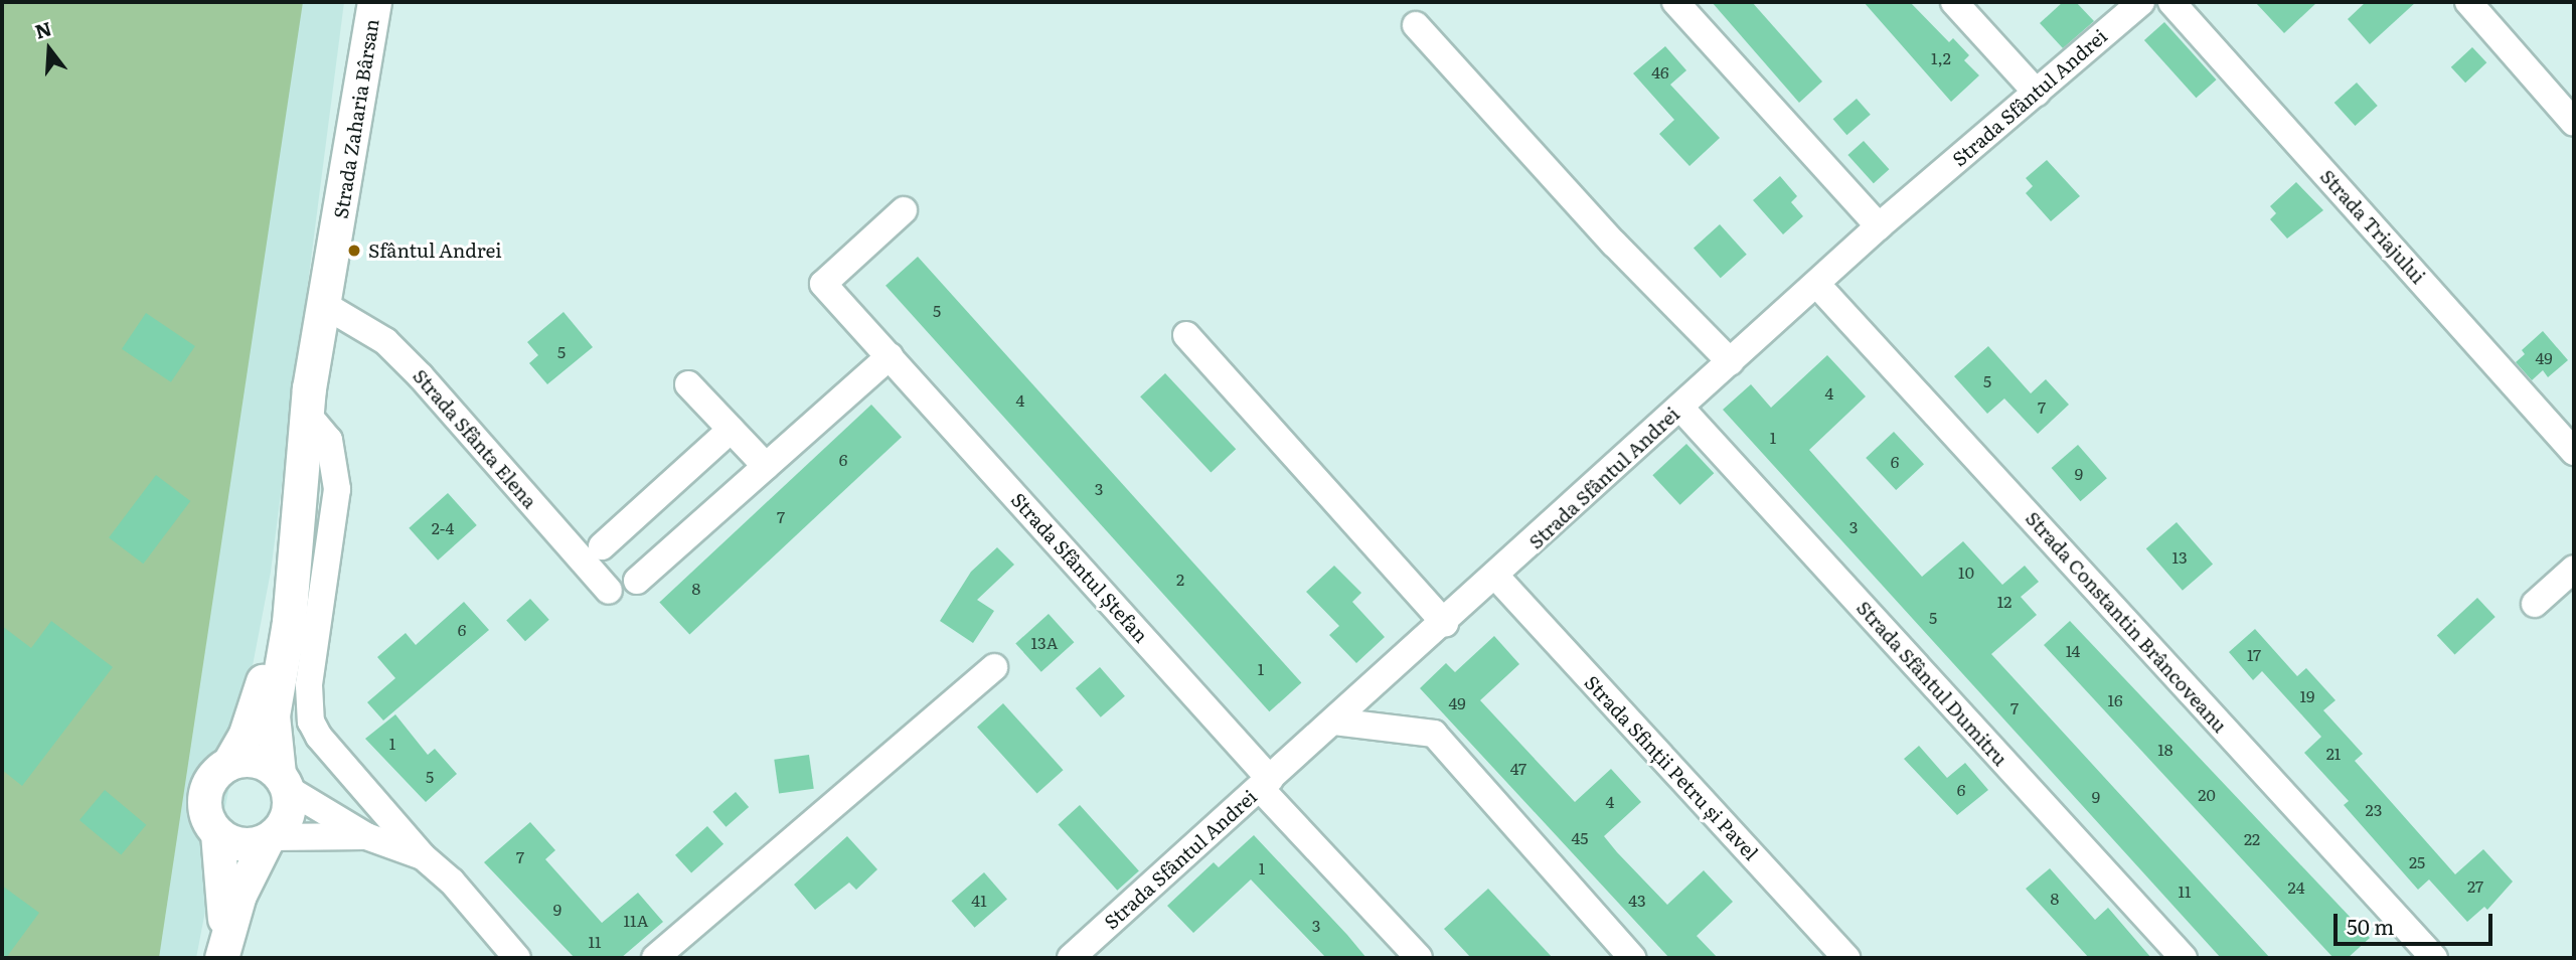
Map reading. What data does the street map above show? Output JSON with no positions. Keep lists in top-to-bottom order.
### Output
{
  "streets": {
    "main road": ["Strada Zaharia Bârsan"],
    "street": [
      "Strada Sfântul Andrei",
      "Strada Triajului",
      "Strada Sfânta Elena",
      "Strada Sfântul Ștefan",
      "Strada Constantin Brâncoveanu",
      "Strada Sfântul Dumitru",
      "Strada Sfinții Petru și Pavel"
    ]
  },
  "crossings": [
    ["Strada Sfântul Andrei", "Strada Sfântul Ștefan"],
    ["Strada Sfântul Andrei", "Strada Constantin Brâncoveanu"],
    ["Strada Sfântul Andrei", "Strada Sfântul Dumitru"],
    ["Strada Sfântul Andrei", "Strada Sfinții Petru și Pavel"],
    ["Strada Zaharia Bârsan", "Strada Sfânta Elena"]
  ],
  "places": ["Sfântul Andrei"],
  "house_numbers": [
    "1,2",
    "46",
    "5",
    "5",
    "49",
    "5",
    "4",
    "4",
    "7",
    "1",
    "6",
    "6",
    "9",
    "3",
    "7",
    "3",
    "2-4",
    "13",
    "10",
    "2",
    "8",
    "12",
    "5",
    "6",
    "13A",
    "14",
    "17",
    "1",
    "19",
    "16",
    "49",
    "7",
    "1",
    "18",
    "21",
    "47",
    "5",
    "6",
    "20",
    "9",
    "4",
    "23",
    "45",
    "22",
    "7",
    "25",
    "1",
    "27",
    "24",
    "11",
    "8",
    "41",
    "43",
    "9",
    "11A",
    "3",
    "11"
  ],
  "scale_bar": "50 m",
  "north": "top"
}
